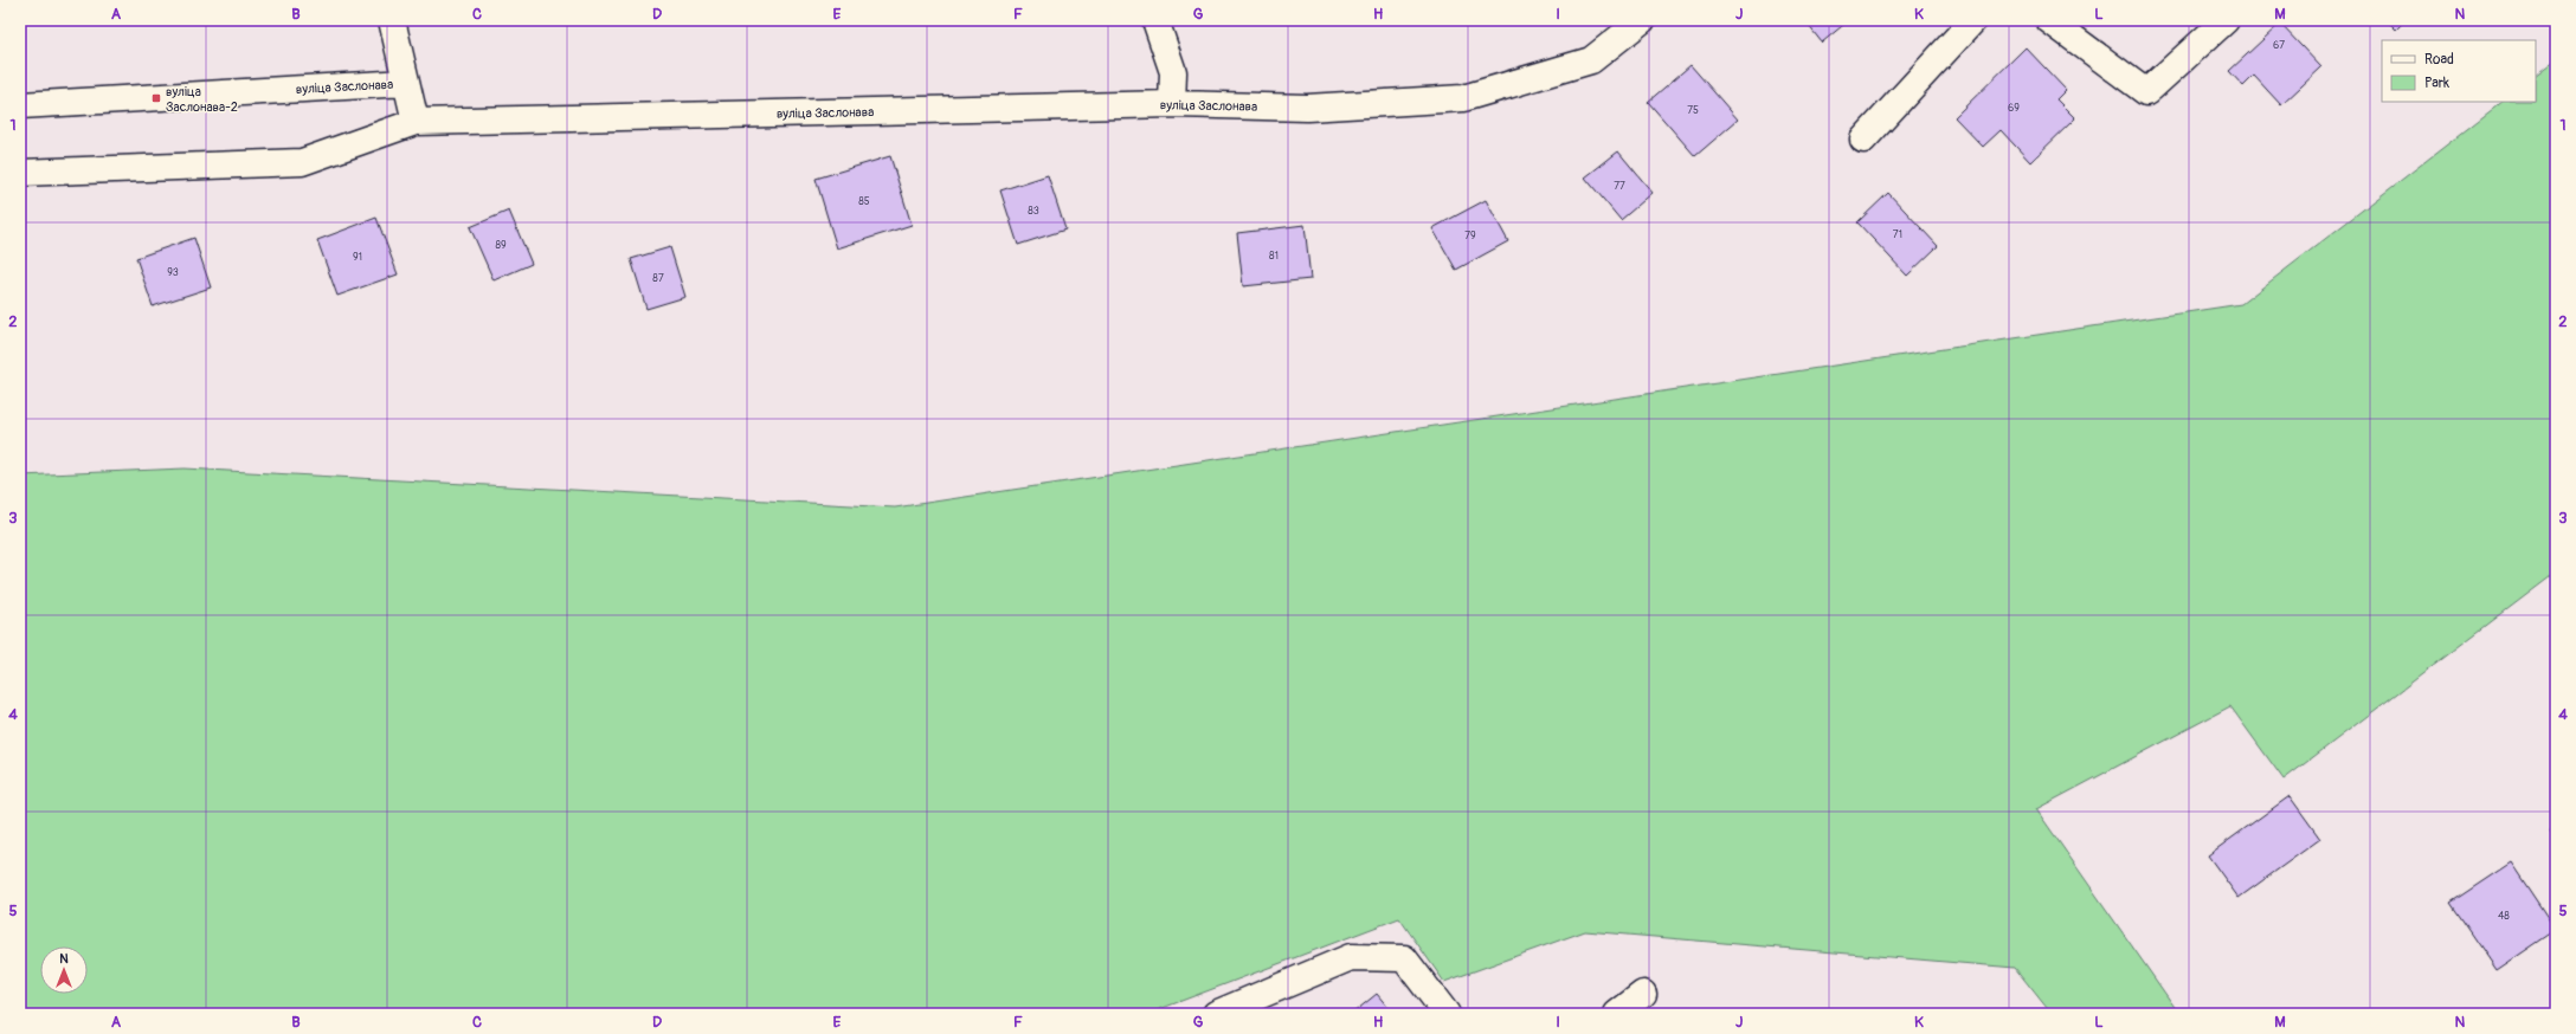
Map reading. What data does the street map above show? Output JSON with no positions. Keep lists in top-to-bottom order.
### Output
{
  "streets": {
    "street": ["вуліца Заслонава"]
  },
  "places": {
    "transit": ["вуліца Заслонава-2"]
  },
  "house_numbers": [
    "67",
    "69",
    "75",
    "77",
    "85",
    "83",
    "71",
    "79",
    "89",
    "81",
    "91",
    "93",
    "87",
    "48"
  ],
  "legend": ["Road", "Park"],
  "north": "top",
  "grid": {
    "columns": [
      "A",
      "B",
      "C",
      "D",
      "E",
      "F",
      "G",
      "H",
      "I",
      "J",
      "K",
      "L",
      "M",
      "N"
    ],
    "rows": [
      "1",
      "2",
      "3",
      "4",
      "5"
    ]
  }
}
